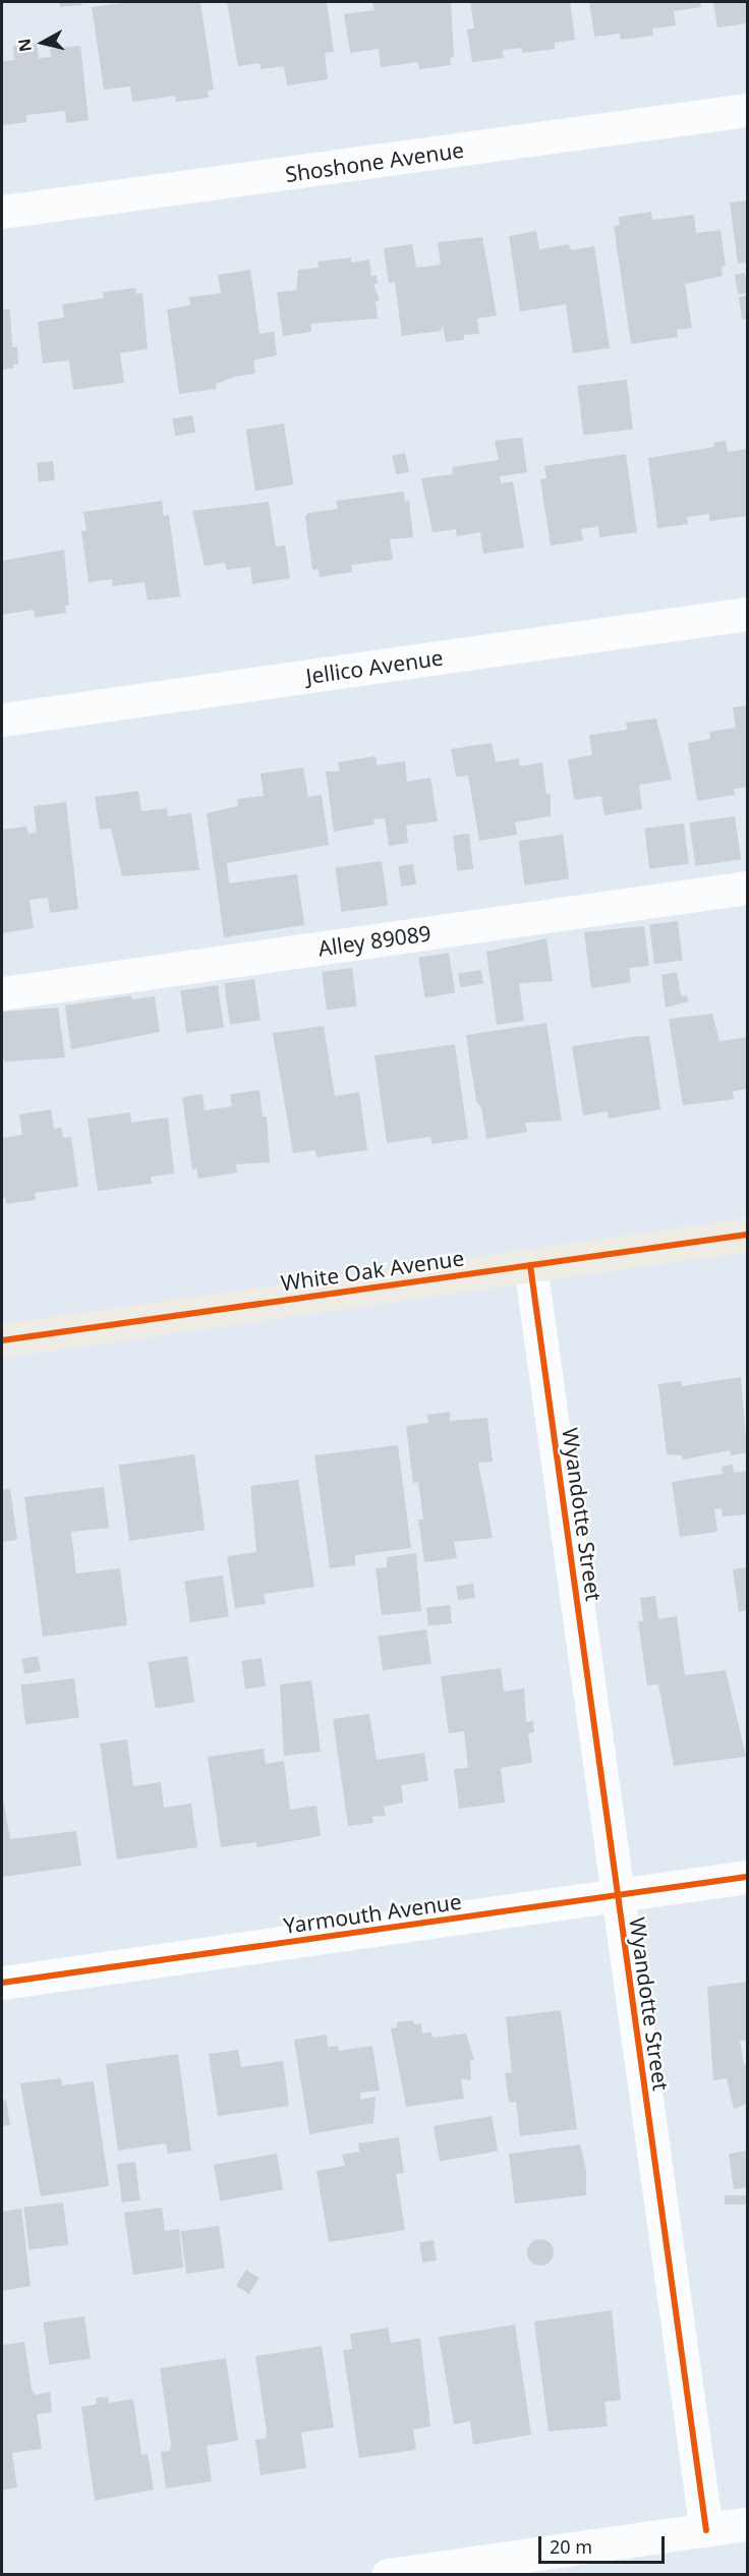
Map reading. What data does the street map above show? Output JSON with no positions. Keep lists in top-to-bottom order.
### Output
{
  "streets": {
    "main road": ["White Oak Avenue"],
    "street": [
      "Shoshone Avenue",
      "Jellico Avenue",
      "Alley 89089",
      "Wyandotte Street",
      "Yarmouth Avenue"
    ]
  },
  "crossings": [
    ["White Oak Avenue", "Wyandotte Street"],
    ["Wyandotte Street", "Yarmouth Avenue"]
  ],
  "scale_bar": "20 m",
  "north": "left"
}
